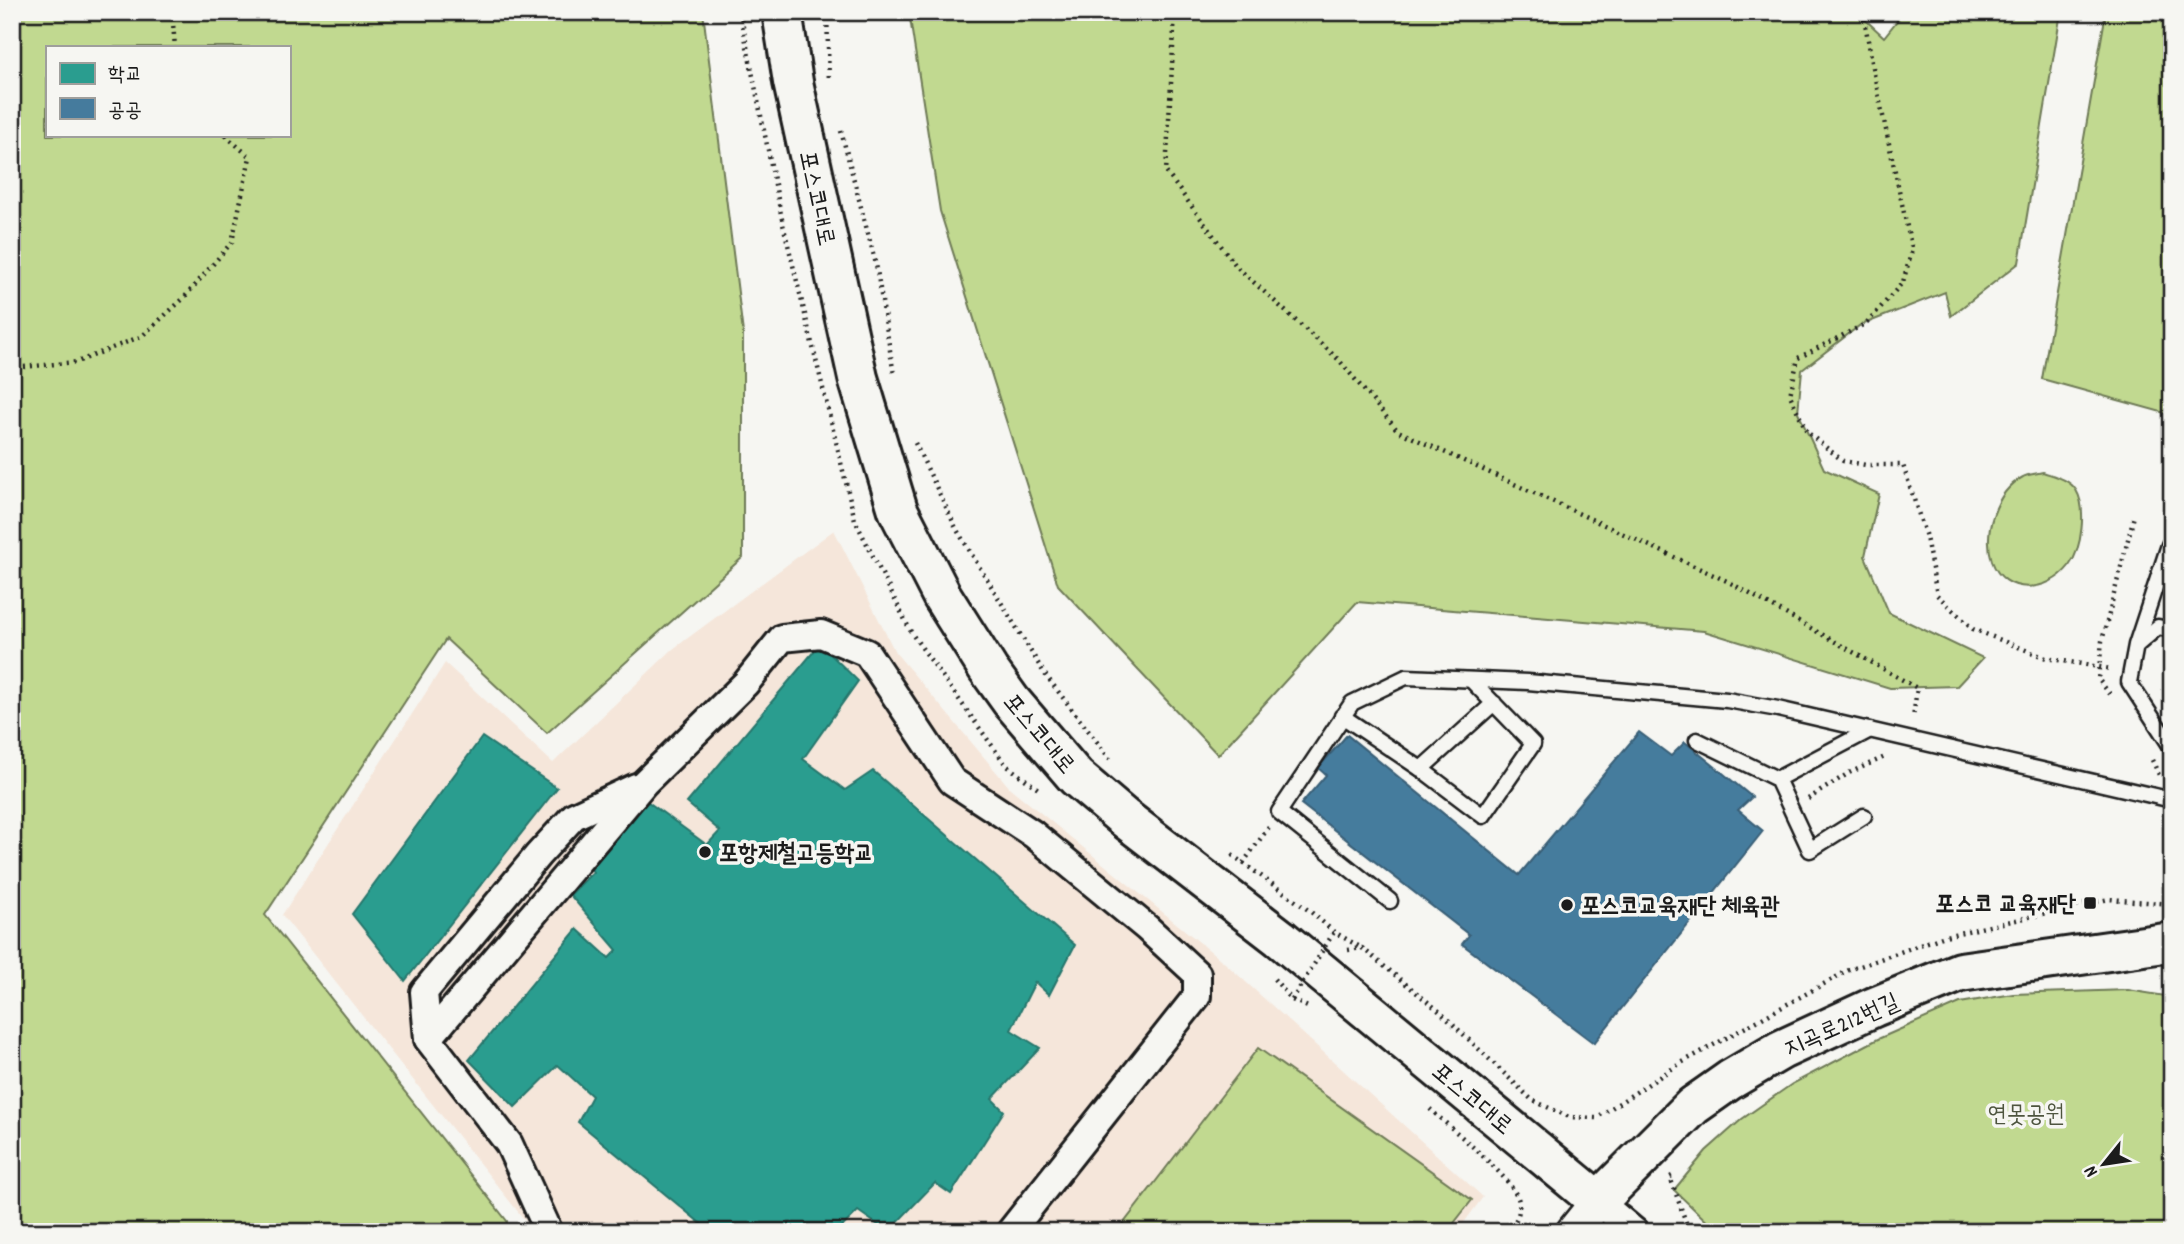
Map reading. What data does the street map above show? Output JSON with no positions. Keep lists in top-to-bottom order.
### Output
{
  "streets": {
    "main road": ["포스코대로", "지곡로212번길"]
  },
  "crossings": [
    ["포스코대로", "지곡로212번길"]
  ],
  "parks": ["연못공원"],
  "places": {
    "other": ["포항제철고등학교", "포스코교육재단 체육관"],
    "transit": ["포스코 교육재단"]
  },
  "legend": ["학교", "공공"],
  "north": "bottom left"
}
